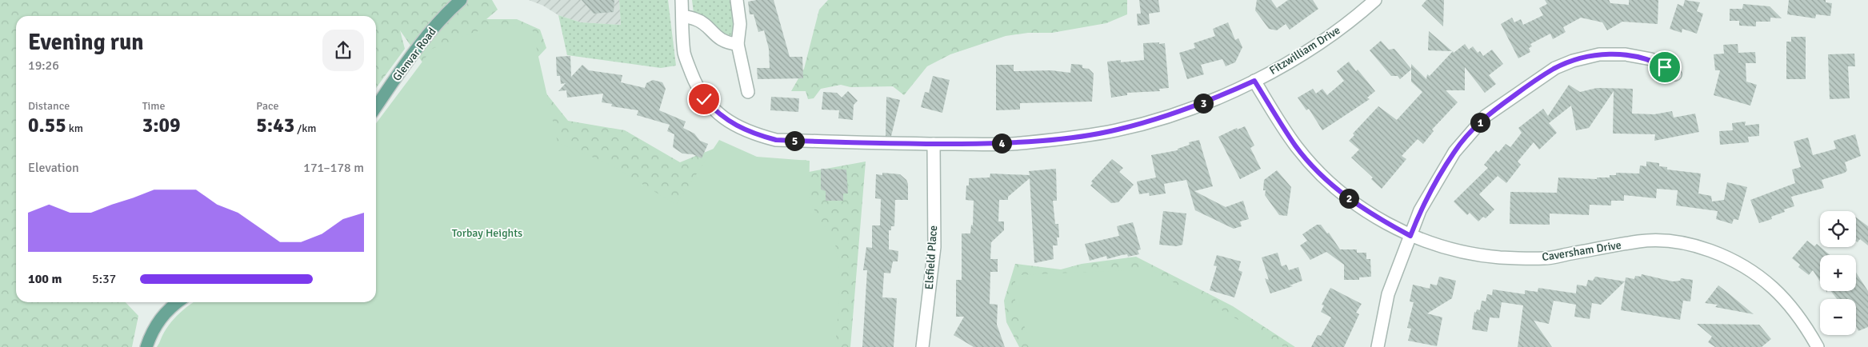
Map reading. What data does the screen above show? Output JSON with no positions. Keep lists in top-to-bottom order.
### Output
{
  "streets": {
    "main road": ["Glenvar Road"],
    "street": ["Fitzwilliam Drive", "Caversham Drive", "Elsfield Place"]
  },
  "crossings": [
    ["Fitzwilliam Drive", "Caversham Drive"],
    ["Fitzwilliam Drive", "Elsfield Place"]
  ],
  "parks": ["Torbay Heights"],
  "page": {
    "heading": ["Evening run", "19:26"],
    "stats": [
      ["Distance", "0.55 km"],
      ["Time", "3:09"],
      ["Pace", "5:43 /km"]
    ],
    "pins": [
      "3",
      "1",
      "5",
      "4",
      "2"
    ],
    "chart": ["Elevation", "171–178 m"],
    "map_buttons": ["+", "−"],
    "list": [
      {
        "name": "100 m",
        "note": "5:37"
      }
    ]
  }
}
